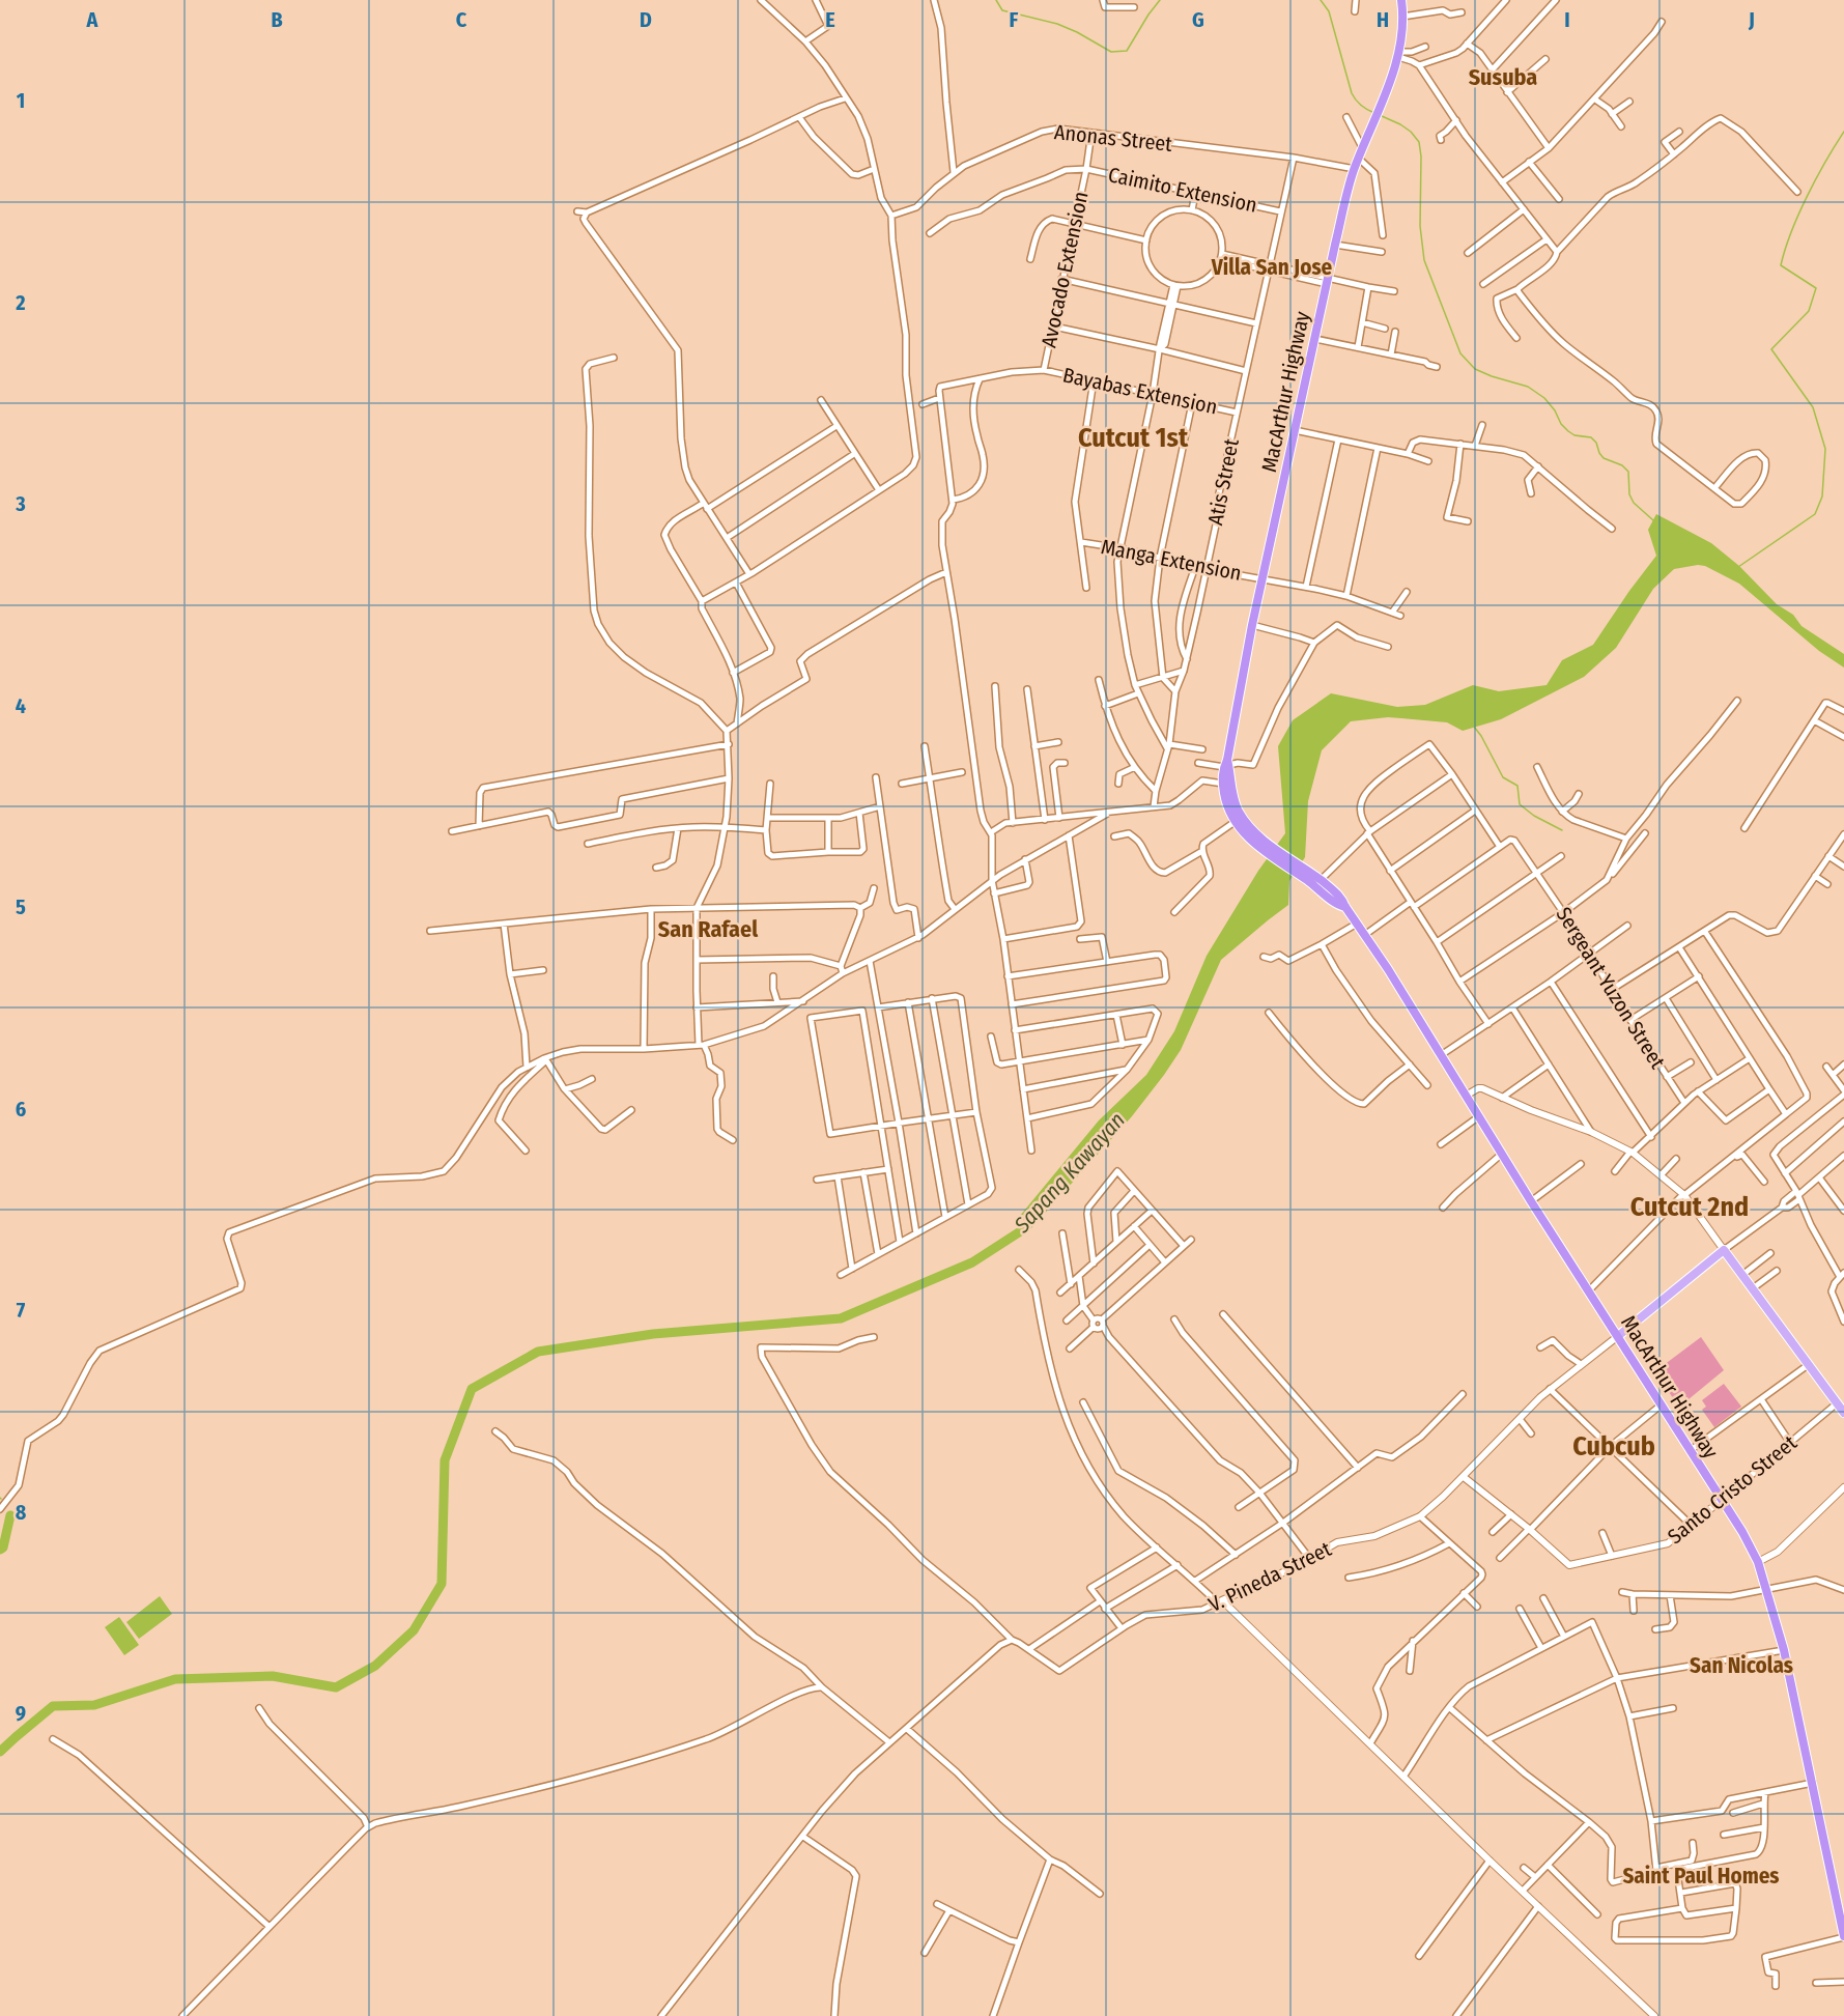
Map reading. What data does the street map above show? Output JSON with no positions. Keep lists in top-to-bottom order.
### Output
{
  "streets": {
    "highway": ["MacArthur Highway"],
    "main road": ["V. Pineda Street"],
    "street": [
      "Anonas Street",
      "Caimito Extension",
      "Avocado Extension",
      "Bayabas Extension",
      "Atis Street",
      "Manga Extension",
      "Sergeant Yuzon Street",
      "Santo Cristo Street"
    ]
  },
  "crossings": [
    ["Anonas Street", "Avocado Extension"],
    ["Anonas Street", "MacArthur Highway"],
    ["Anonas Street", "Atis Street"],
    ["Caimito Extension", "Avocado Extension"],
    ["Caimito Extension", "Atis Street"],
    ["Avocado Extension", "Bayabas Extension"],
    ["Bayabas Extension", "Atis Street"],
    ["MacArthur Highway", "Manga Extension"],
    ["MacArthur Highway", "Santo Cristo Street"],
    ["MacArthur Highway", "V. Pineda Street"],
    ["Atis Street", "Manga Extension"],
    ["Santo Cristo Street", "V. Pineda Street"]
  ],
  "districts": [
    "Susuba",
    "Villa San Jose",
    "Cutcut 1st",
    "San Rafael",
    "Cutcut 2nd",
    "Cubcub",
    "San Nicolas",
    "Saint Paul Homes"
  ],
  "water": ["Sapang Kawayan"],
  "grid": {
    "columns": [
      "A",
      "B",
      "C",
      "D",
      "E",
      "F",
      "G",
      "H",
      "I",
      "J"
    ],
    "rows": [
      "1",
      "2",
      "3",
      "4",
      "5",
      "6",
      "7",
      "8",
      "9"
    ]
  }
}
